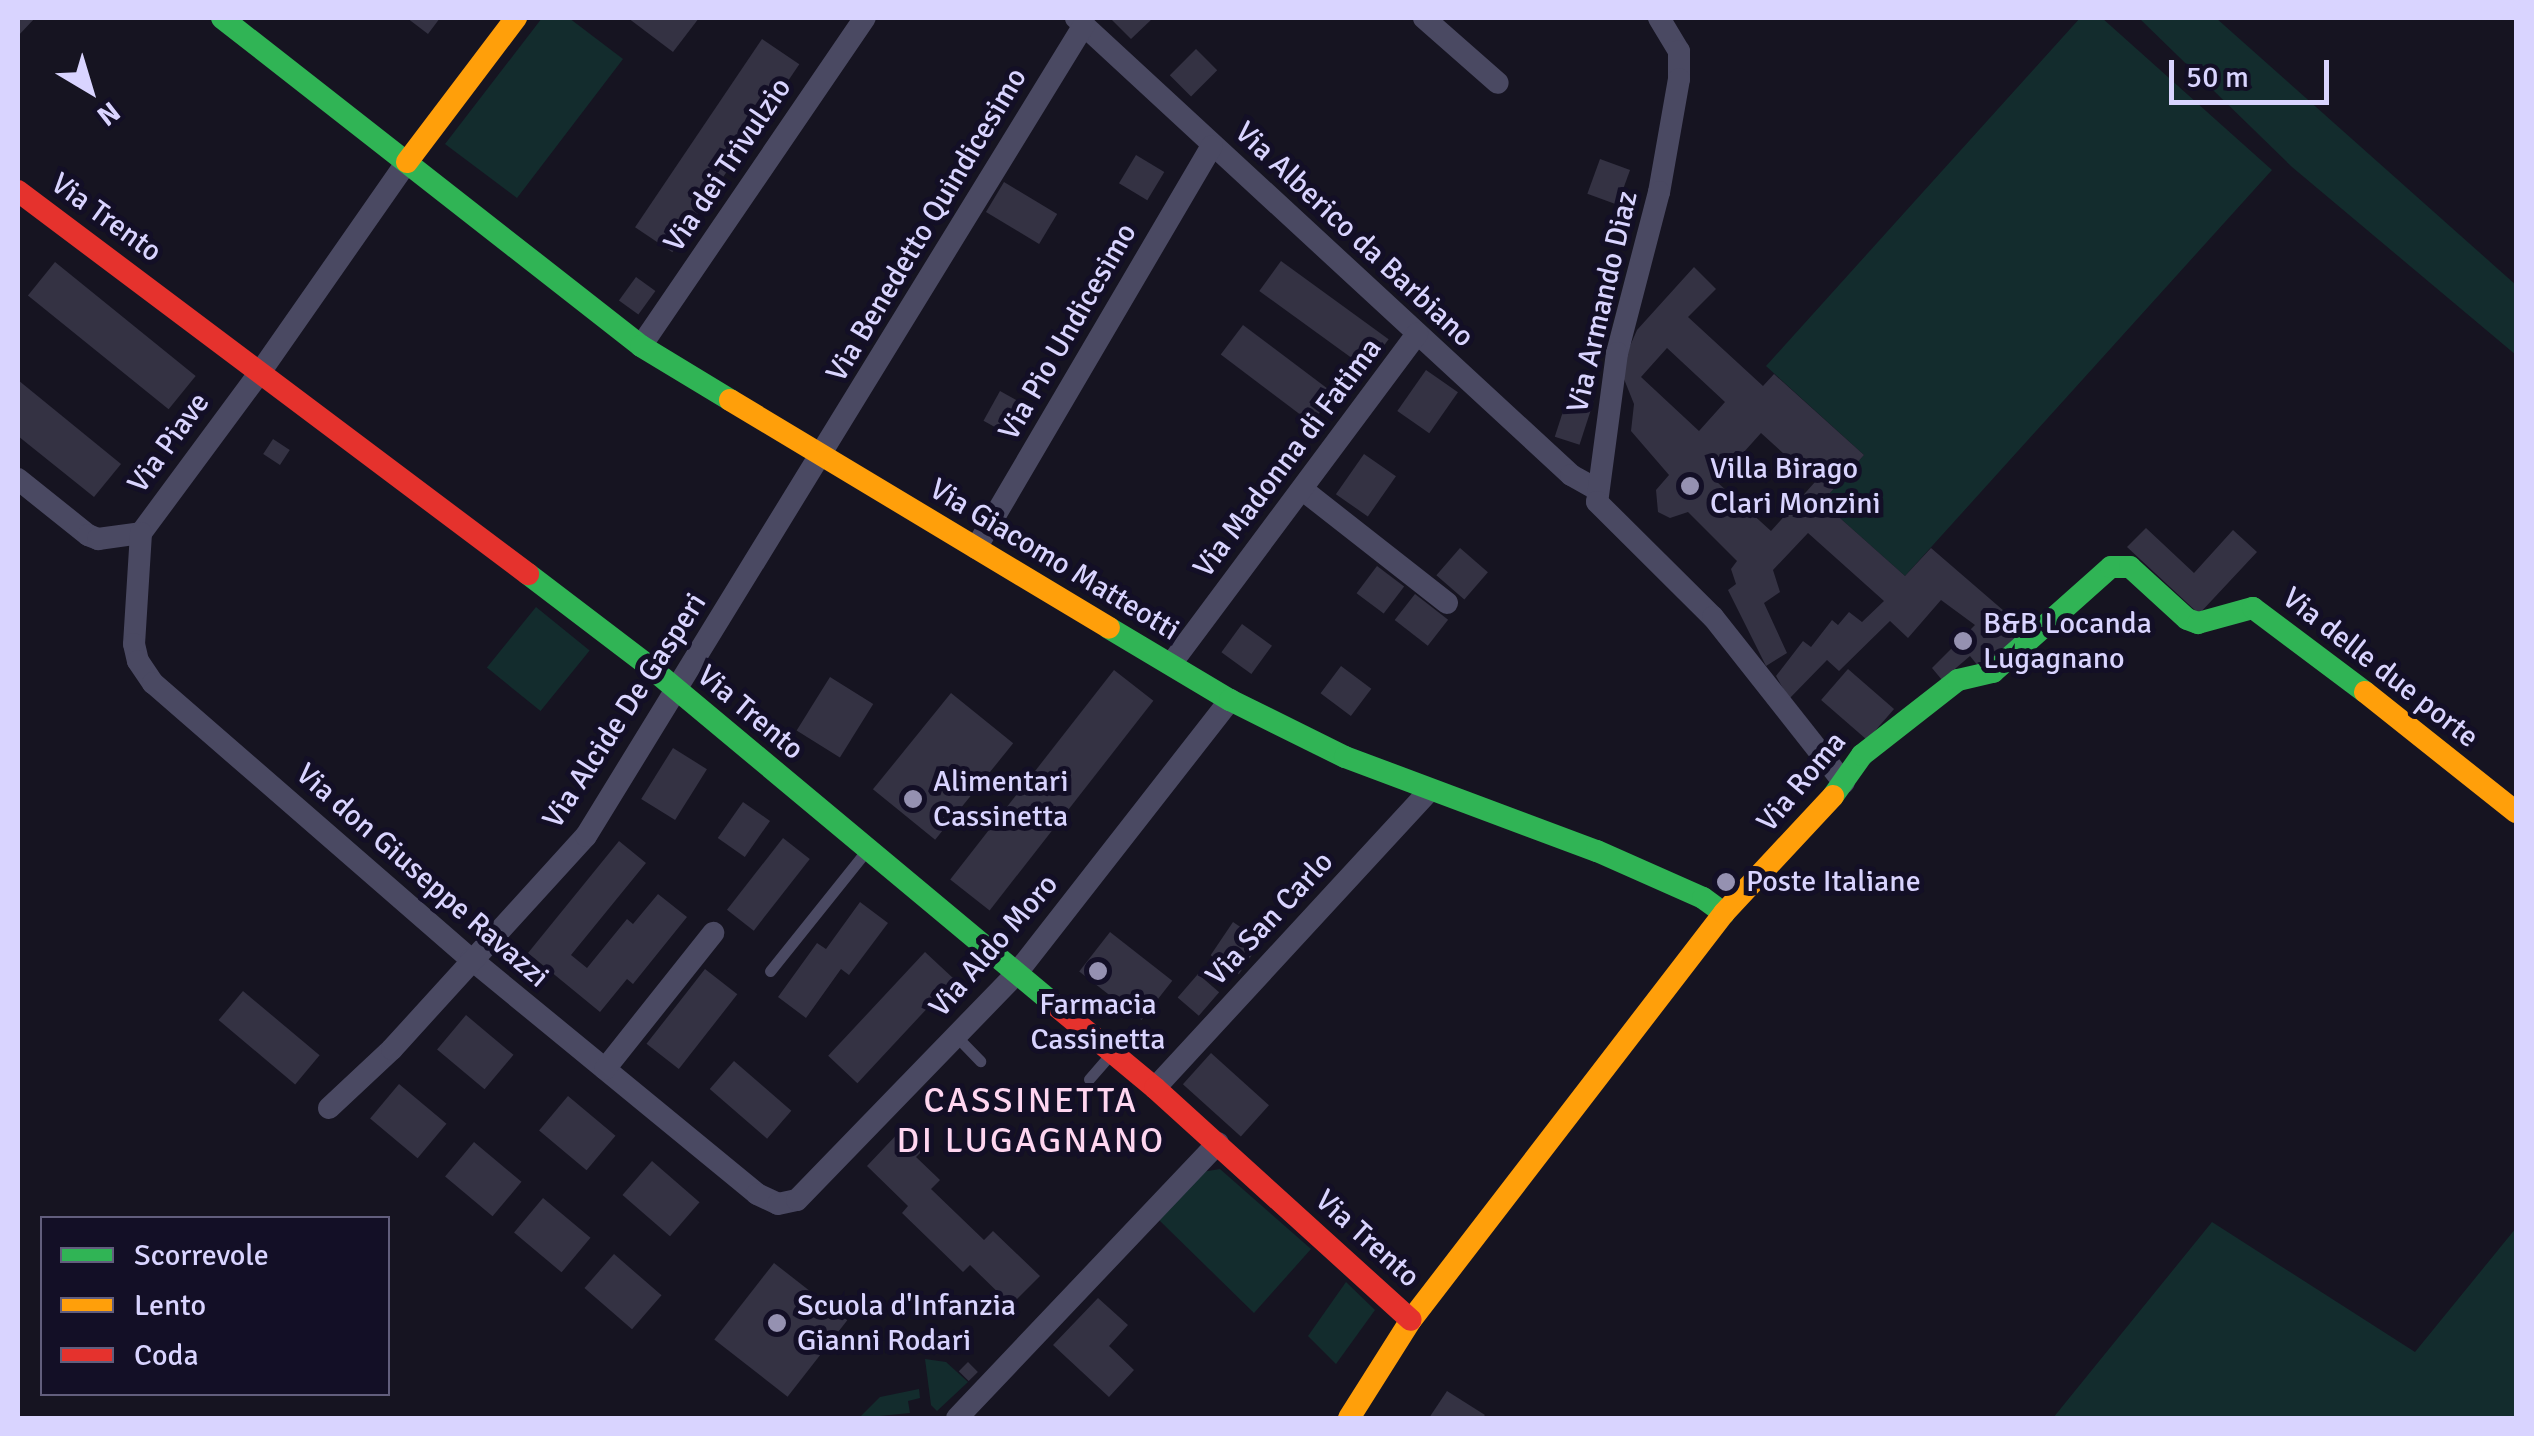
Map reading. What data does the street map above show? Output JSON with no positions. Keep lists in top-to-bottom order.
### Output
{
  "streets": {
    "street": [
      "Via dei Trivulzio",
      "Via Trento",
      "Via Benedetto Quindicesimo",
      "Via Alberico da Barbiano",
      "Via Armando Diaz",
      "Via Pio Undicesimo",
      "Via Piave",
      "Via Madonna di Fatima",
      "Via Giacomo Matteotti",
      "Via delle due porte",
      "Via Alcide De Gasperi",
      "Via Roma",
      "Via don Giuseppe Ravazzi",
      "Via San Carlo",
      "Via Aldo Moro"
    ]
  },
  "crossings": [
    ["Via dei Trivulzio", "Via Giacomo Matteotti"],
    ["Via Trento", "Via Piave"],
    ["Via Trento", "Via Alcide De Gasperi"],
    ["Via Trento", "Via Roma"],
    ["Via Trento", "Via San Carlo"],
    ["Via Trento", "Via Aldo Moro"],
    ["Via Benedetto Quindicesimo", "Via Alberico da Barbiano"],
    ["Via Benedetto Quindicesimo", "Via Giacomo Matteotti"],
    ["Via Benedetto Quindicesimo", "Via Alcide De Gasperi"],
    ["Via Alberico da Barbiano", "Via Armando Diaz"],
    ["Via Alberico da Barbiano", "Via Pio Undicesimo"],
    ["Via Alberico da Barbiano", "Via Madonna di Fatima"],
    ["Via Pio Undicesimo", "Via Giacomo Matteotti"],
    ["Via Piave", "Via Giacomo Matteotti"],
    ["Via Piave", "Via don Giuseppe Ravazzi"],
    ["Via Madonna di Fatima", "Via Giacomo Matteotti"],
    ["Via Giacomo Matteotti", "Via Alcide De Gasperi"],
    ["Via Giacomo Matteotti", "Via Roma"],
    ["Via Giacomo Matteotti", "Via San Carlo"],
    ["Via Giacomo Matteotti", "Via Aldo Moro"],
    ["Via delle due porte", "Via Roma"],
    ["Via Alcide De Gasperi", "Via don Giuseppe Ravazzi"],
    ["Via don Giuseppe Ravazzi", "Via Aldo Moro"]
  ],
  "districts": ["CASSINETTA DI LUGAGNANO"],
  "places": [
    "Villa Birago Clari Monzini",
    "B&B Locanda Lugagnano",
    "Alimentari Cassinetta",
    "Poste Italiane",
    "Farmacia Cassinetta",
    "Scuola d'Infanzia Gianni Rodari"
  ],
  "legend": ["Scorrevole", "Lento", "Coda"],
  "scale_bar": "50 m",
  "north": "bottom right"
}
